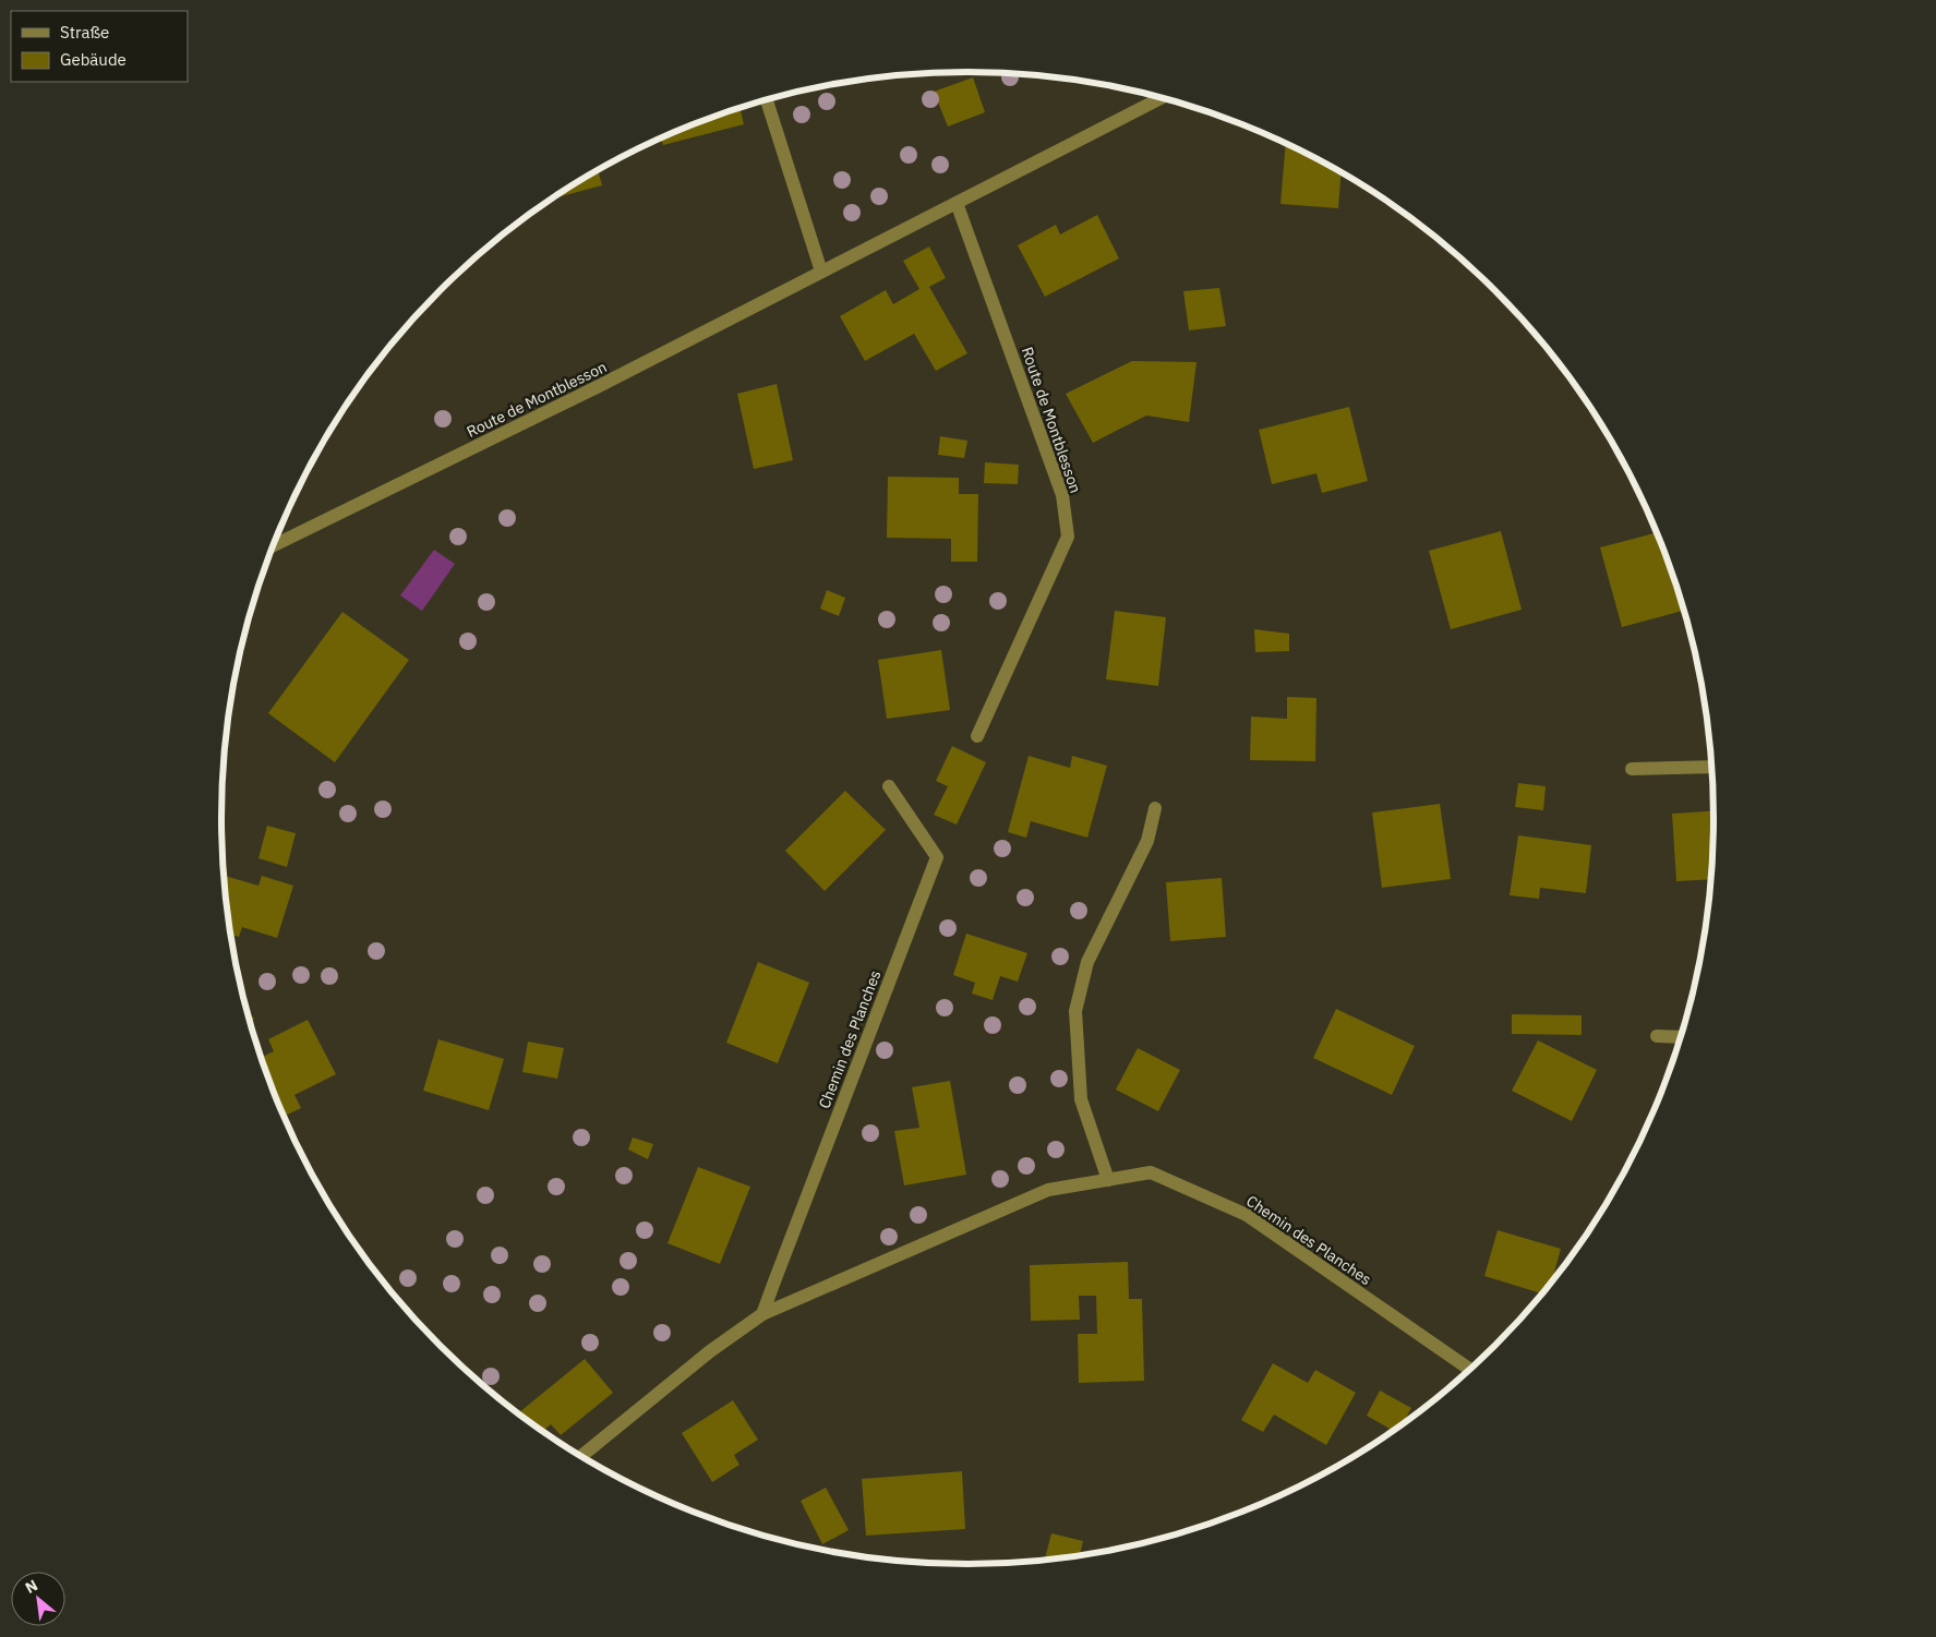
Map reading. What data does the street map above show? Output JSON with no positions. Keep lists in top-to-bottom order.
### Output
{
  "streets": {
    "street": ["Route de Montblesson", "Chemin des Planches"]
  },
  "legend": ["Straße", "Gebäude"],
  "north": "top left"
}
